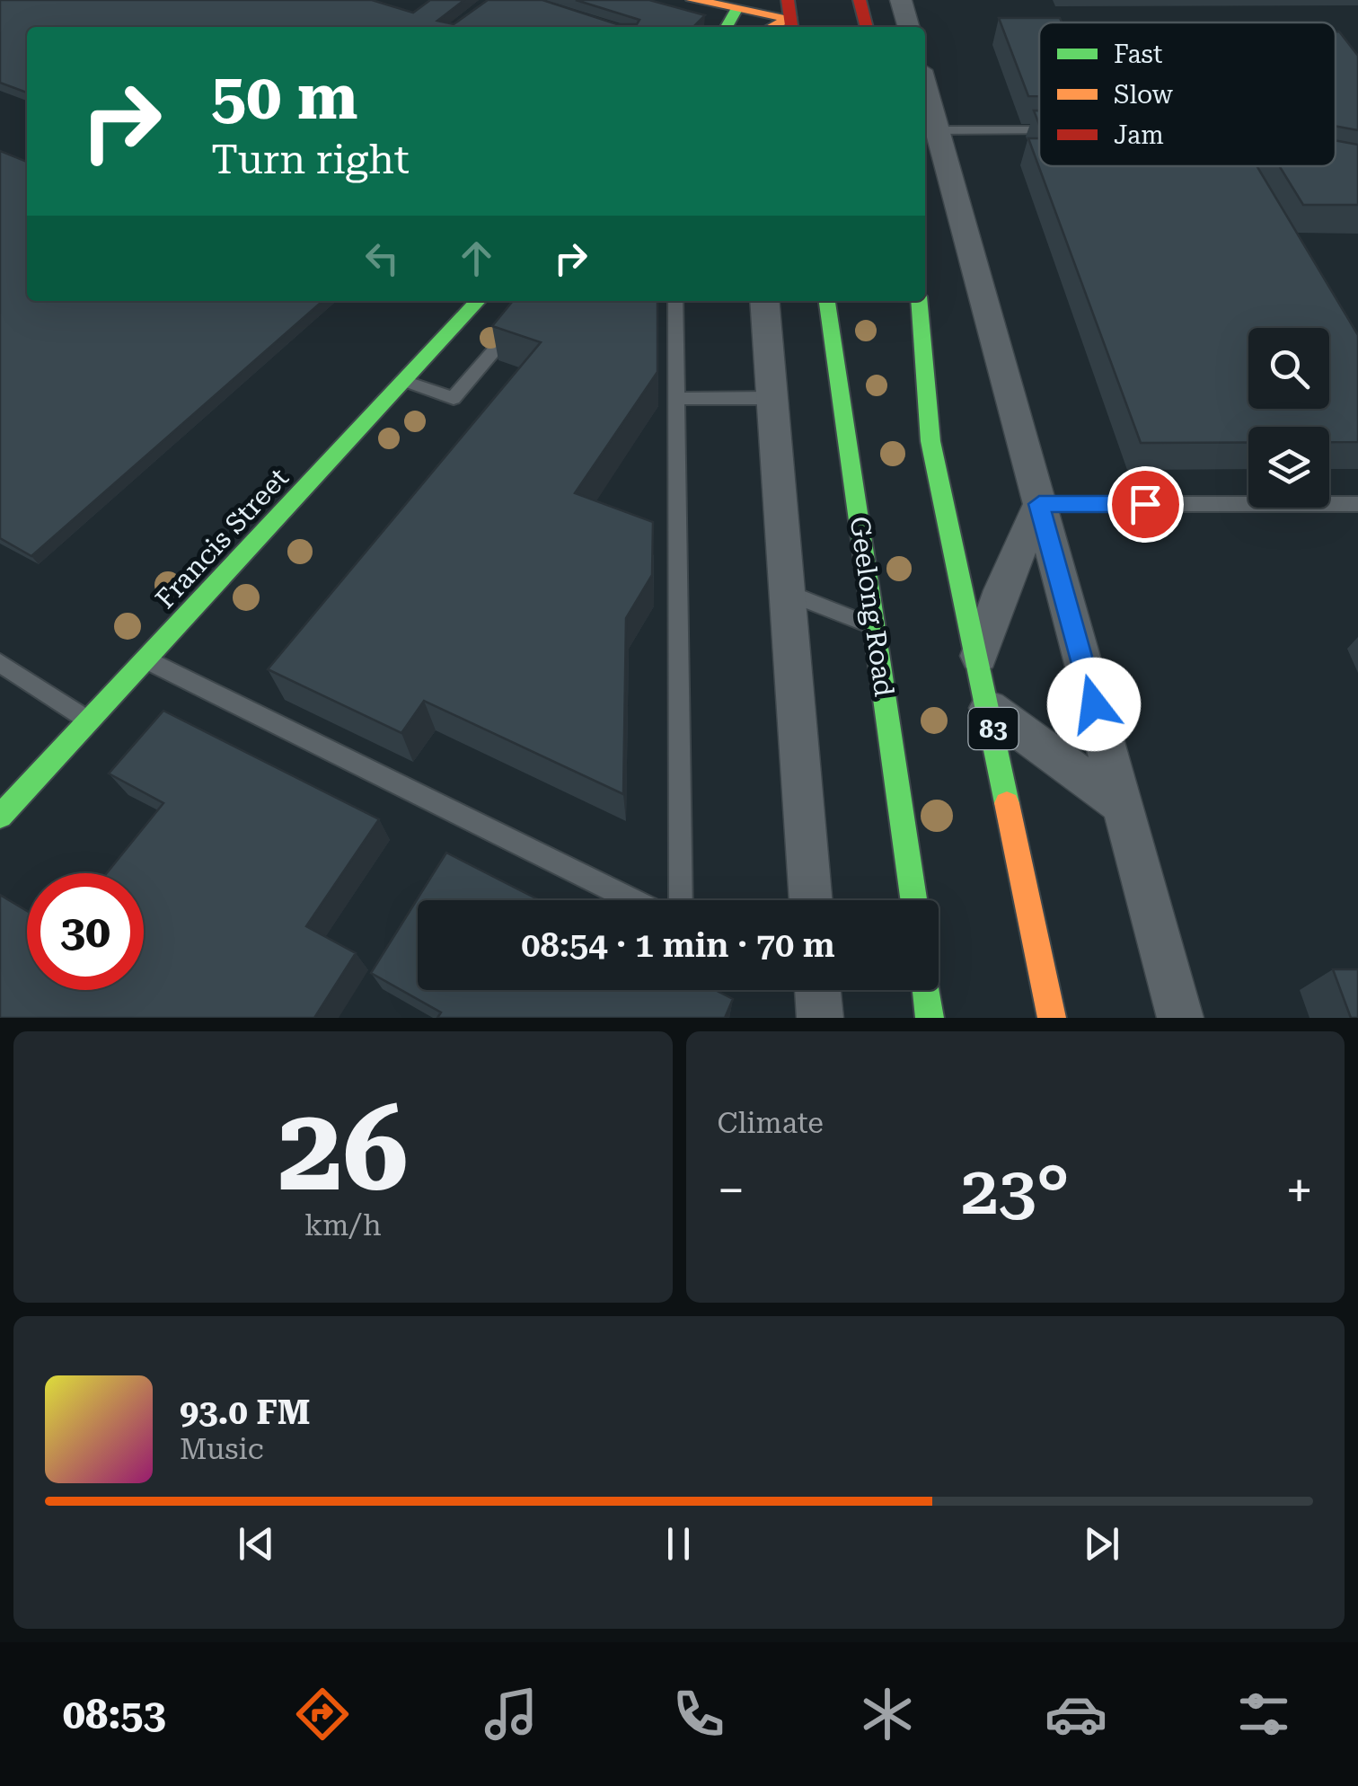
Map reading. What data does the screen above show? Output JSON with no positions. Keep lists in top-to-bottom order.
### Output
{
  "streets": {
    "main road": ["Francis Street", "Geelong Road", "83"]
  },
  "legend": ["Fast", "Slow", "Jam"],
  "page": {
    "turn": ["50 m", "Turn right"],
    "limit": "30",
    "trip": "08:54 · 1 min · 70 m",
    "tile": [
      ["26", "km/h"],
      "Climate"
    ],
    "heat": ["−", "23°", "+"],
    "song": ["93.0 FM", "Music"],
    "tabs": "08:53"
  }
}
